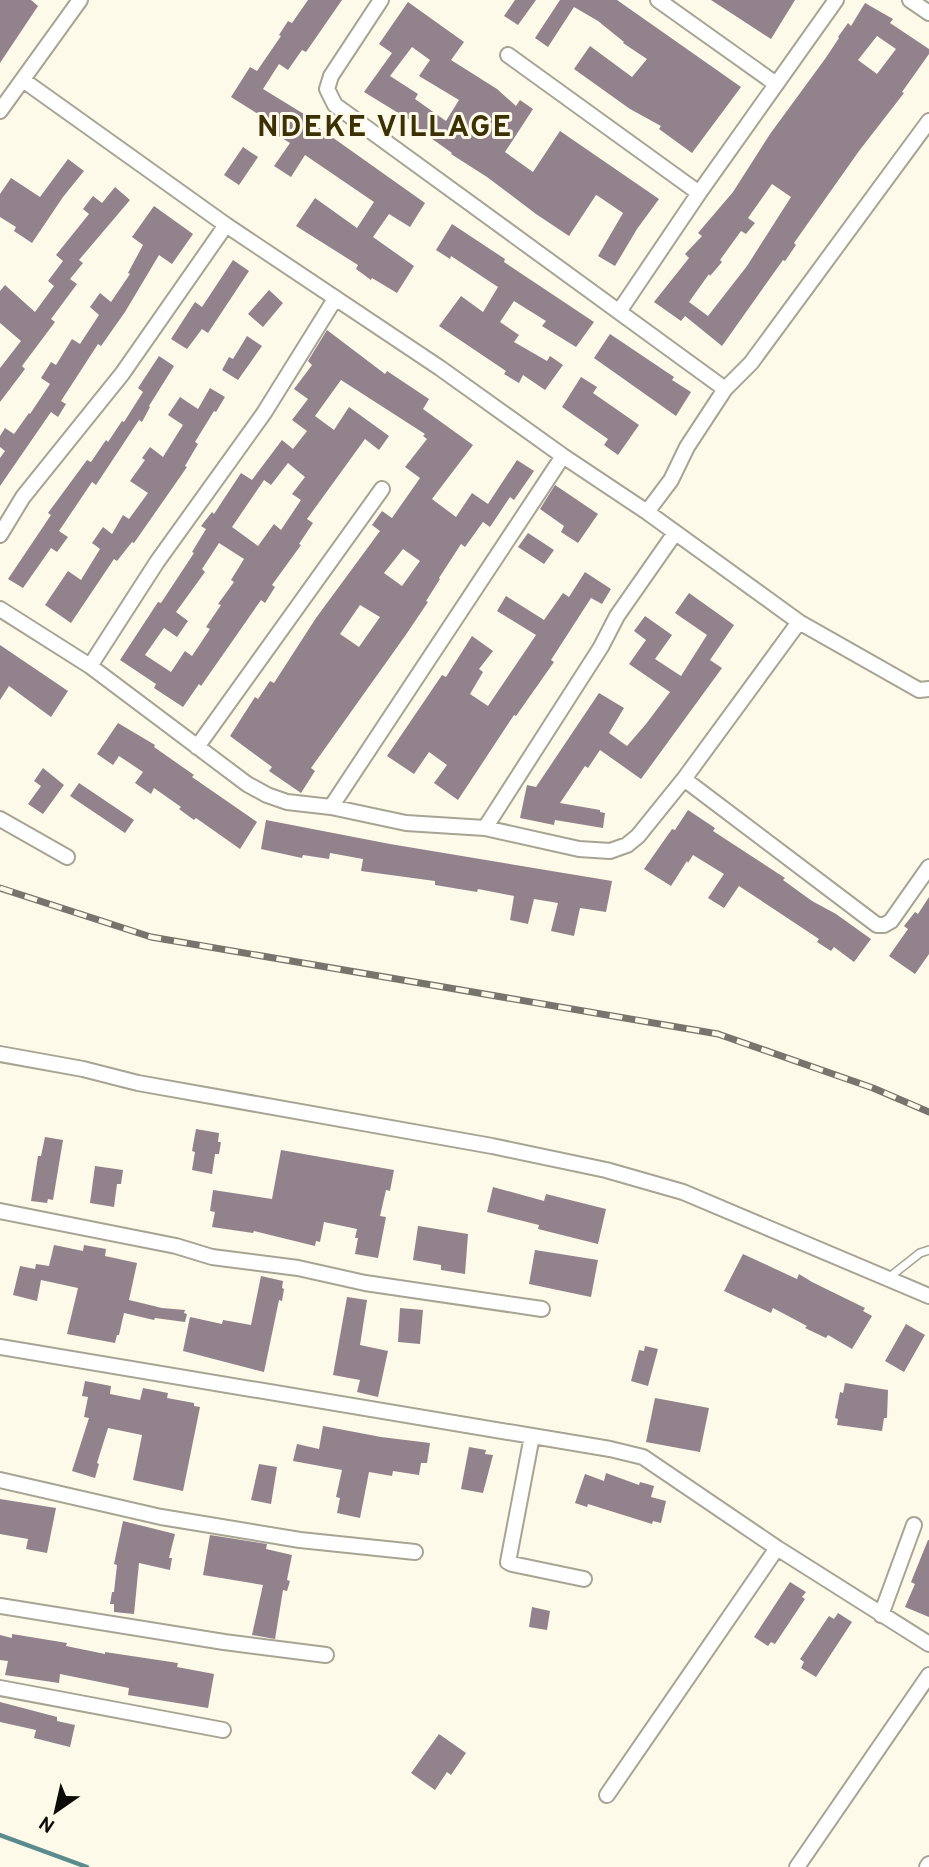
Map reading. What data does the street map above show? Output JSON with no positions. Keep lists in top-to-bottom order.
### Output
{
  "districts": ["NDEKE VILLAGE"],
  "north": "bottom left"
}
